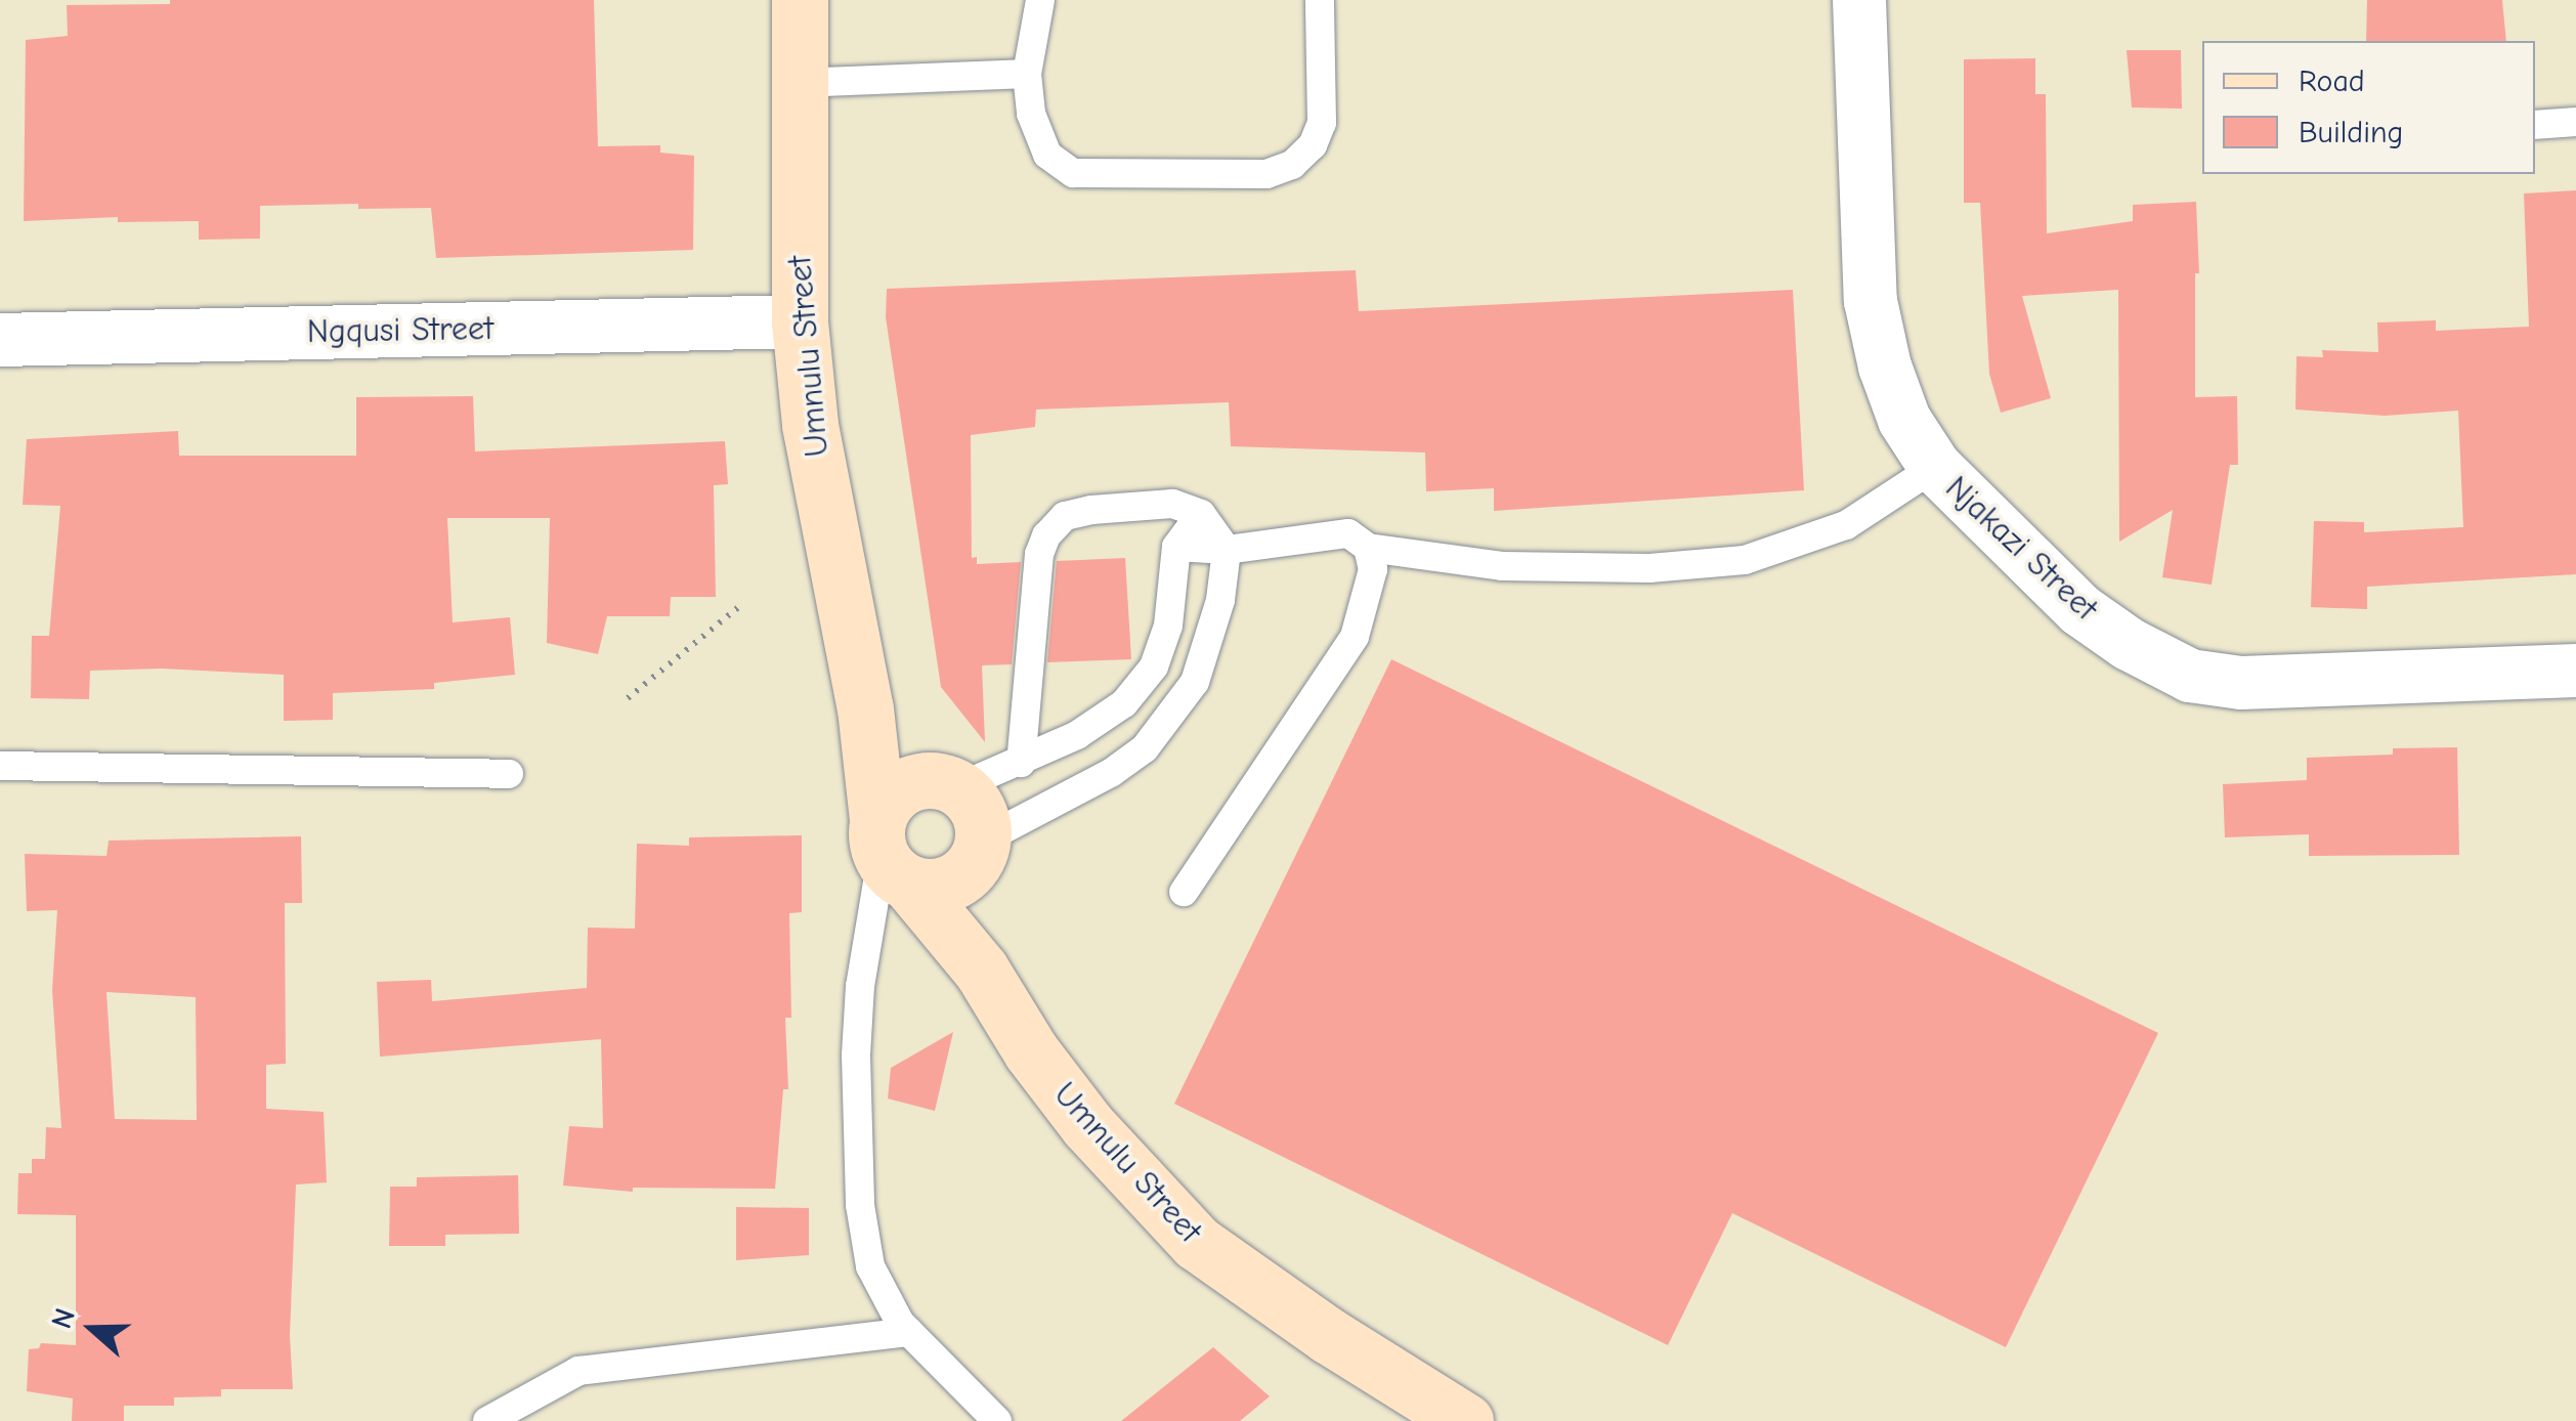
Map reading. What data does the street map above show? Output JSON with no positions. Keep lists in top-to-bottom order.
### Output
{
  "streets": {
    "street": ["Ngqusi Street", "Umnulu Street", "Njakazi Street"]
  },
  "crossings": [
    ["Ngqusi Street", "Umnulu Street"]
  ],
  "legend": ["Road", "Building"],
  "north": "left"
}
